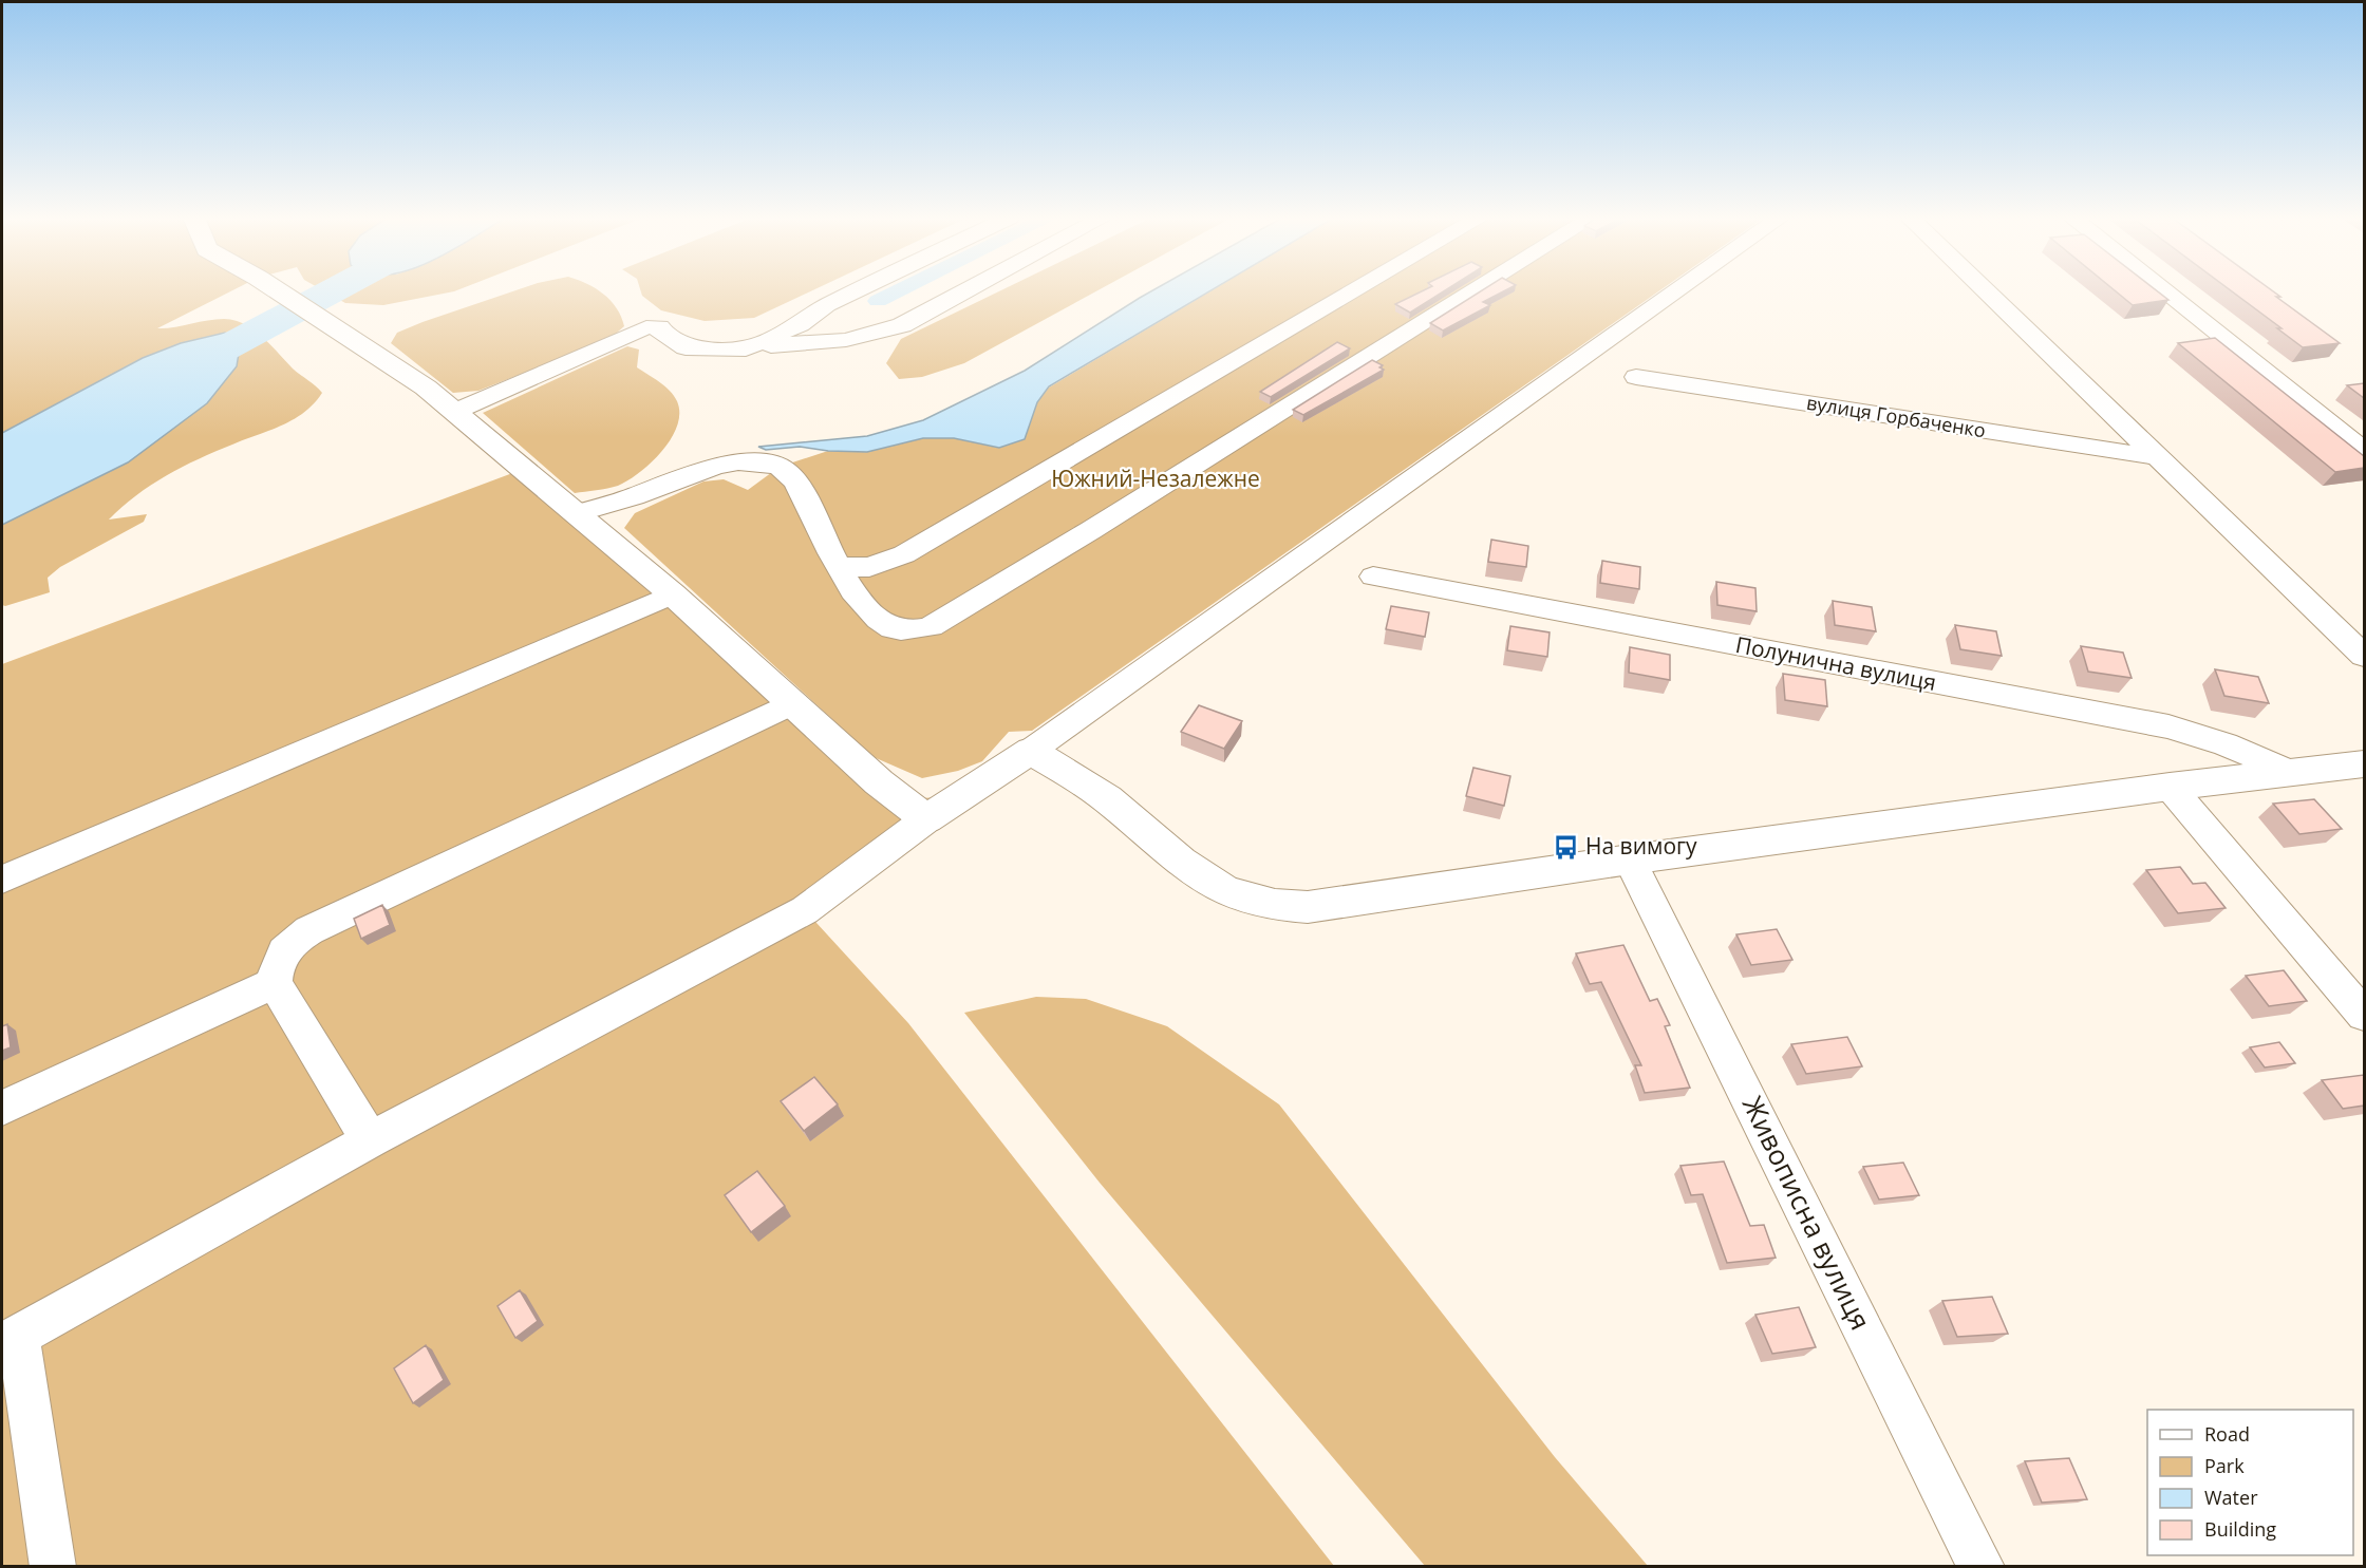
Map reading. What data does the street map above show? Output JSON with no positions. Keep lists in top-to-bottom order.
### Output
{
  "streets": {
    "street": ["вулиця Горбаченко", "Полунична вулиця", "Живописна вулиця"]
  },
  "parks": ["Южний-Незалежне"],
  "places": {
    "bus stop": ["На вимогу"]
  },
  "legend": [
    "Road",
    "Park",
    "Water",
    "Building"
  ]
}
